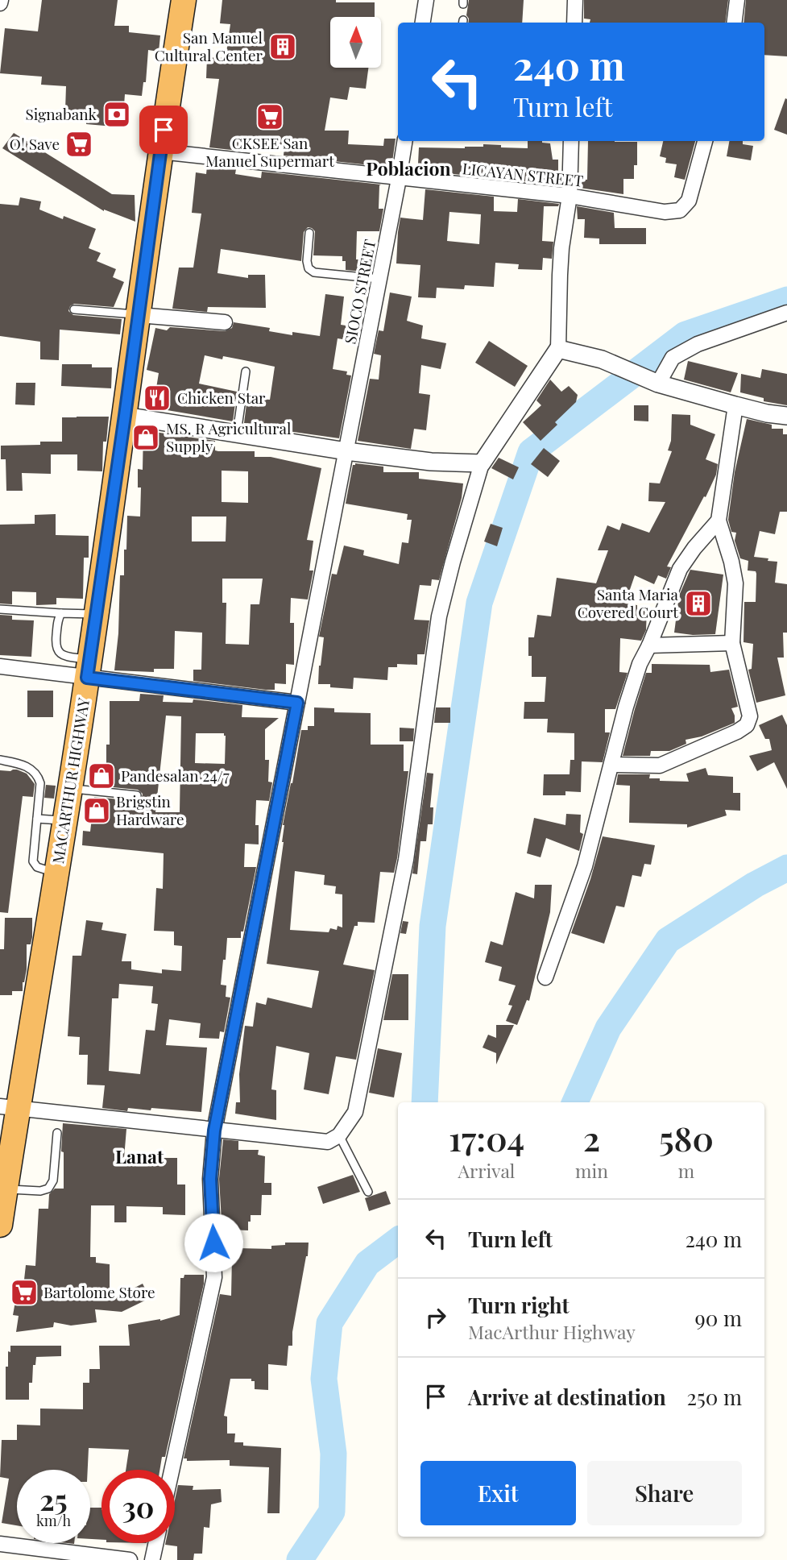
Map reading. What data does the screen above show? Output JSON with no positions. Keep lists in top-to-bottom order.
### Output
{
  "streets": {
    "highway": ["MACARTHUR HIGHWAY"],
    "street": ["LICAYAN STREET", "SIOCO STREET"]
  },
  "crossings": [
    ["LICAYAN STREET", "SIOCO STREET"],
    ["LICAYAN STREET", "MACARTHUR HIGHWAY"]
  ],
  "districts": ["Poblacion", "Lanat"],
  "places": {
    "building": ["San Manuel Cultural Center", "Santa Maria Covered Court"],
    "bank": ["Signabank"],
    "supermarket": ["CKSEE San Manuel Supermart", "O! Save", "Bartolome Store"],
    "restaurant": ["Chicken Star"],
    "shop": ["MS. R Agricultural Supply", "Pandesalan 24/7", "Brigstin Hardware"]
  },
  "north": "top",
  "page": {
    "turn": ["240 m", "Turn left"],
    "eta": [
      "17:04",
      "Arrival",
      "2",
      "min",
      "580",
      "m"
    ],
    "list": [
      {
        "name": "Turn left",
        "value": "240 m"
      },
      {
        "name": "Turn right",
        "note": "MacArthur Highway",
        "value": "90 m"
      },
      {
        "name": "Arrive at destination",
        "value": "250 m"
      }
    ],
    "buttons": ["Exit", "Share"],
    "speed": "25 km/h",
    "limit": "30"
  }
}
